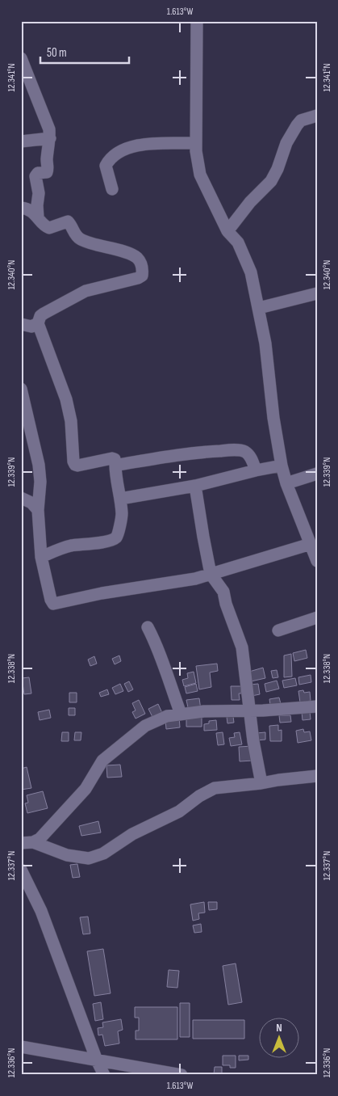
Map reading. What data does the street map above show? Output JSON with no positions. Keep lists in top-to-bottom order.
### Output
{
  "scale_bar": "50 m",
  "north": "top",
  "coordinates": [
    "1.613°W",
    "12.341°N",
    "12.340°N",
    "12.339°N",
    "12.338°N",
    "12.337°N",
    "12.336°N"
  ]
}
